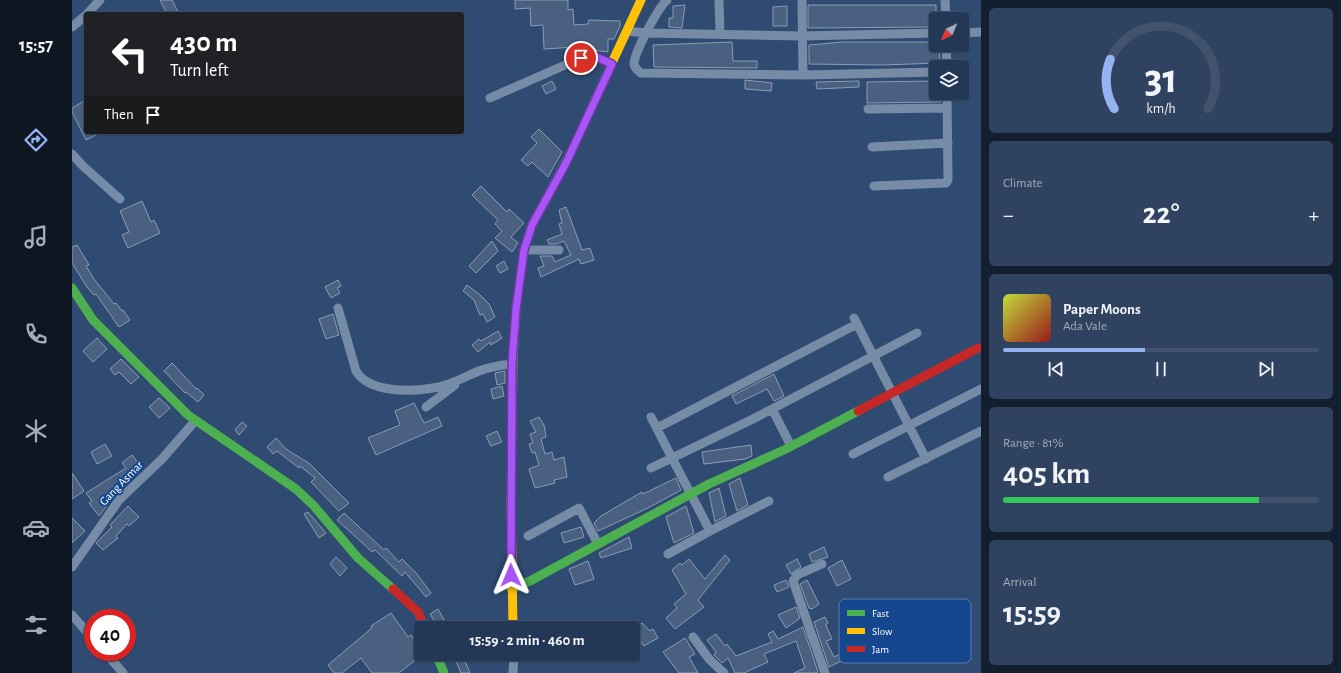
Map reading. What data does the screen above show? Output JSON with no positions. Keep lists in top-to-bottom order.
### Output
{
  "streets": {
    "street": ["Gang Asmar"]
  },
  "legend": ["Fast", "Slow", "Jam"],
  "north": "bottom left",
  "page": {
    "tabs": "15:57",
    "turn": ["430 m", "Turn left"],
    "then": "Then",
    "tile": [
      "Climate",
      ["Range · 81%", "405 km"],
      ["Arrival", "15:59"]
    ],
    "heat": ["−", "22°", "+"],
    "song": ["Paper Moons", "Ada Vale"],
    "limit": "40",
    "trip": "15:59 · 2 min · 460 m",
    "gauge": ["31", "km/h"]
  }
}
